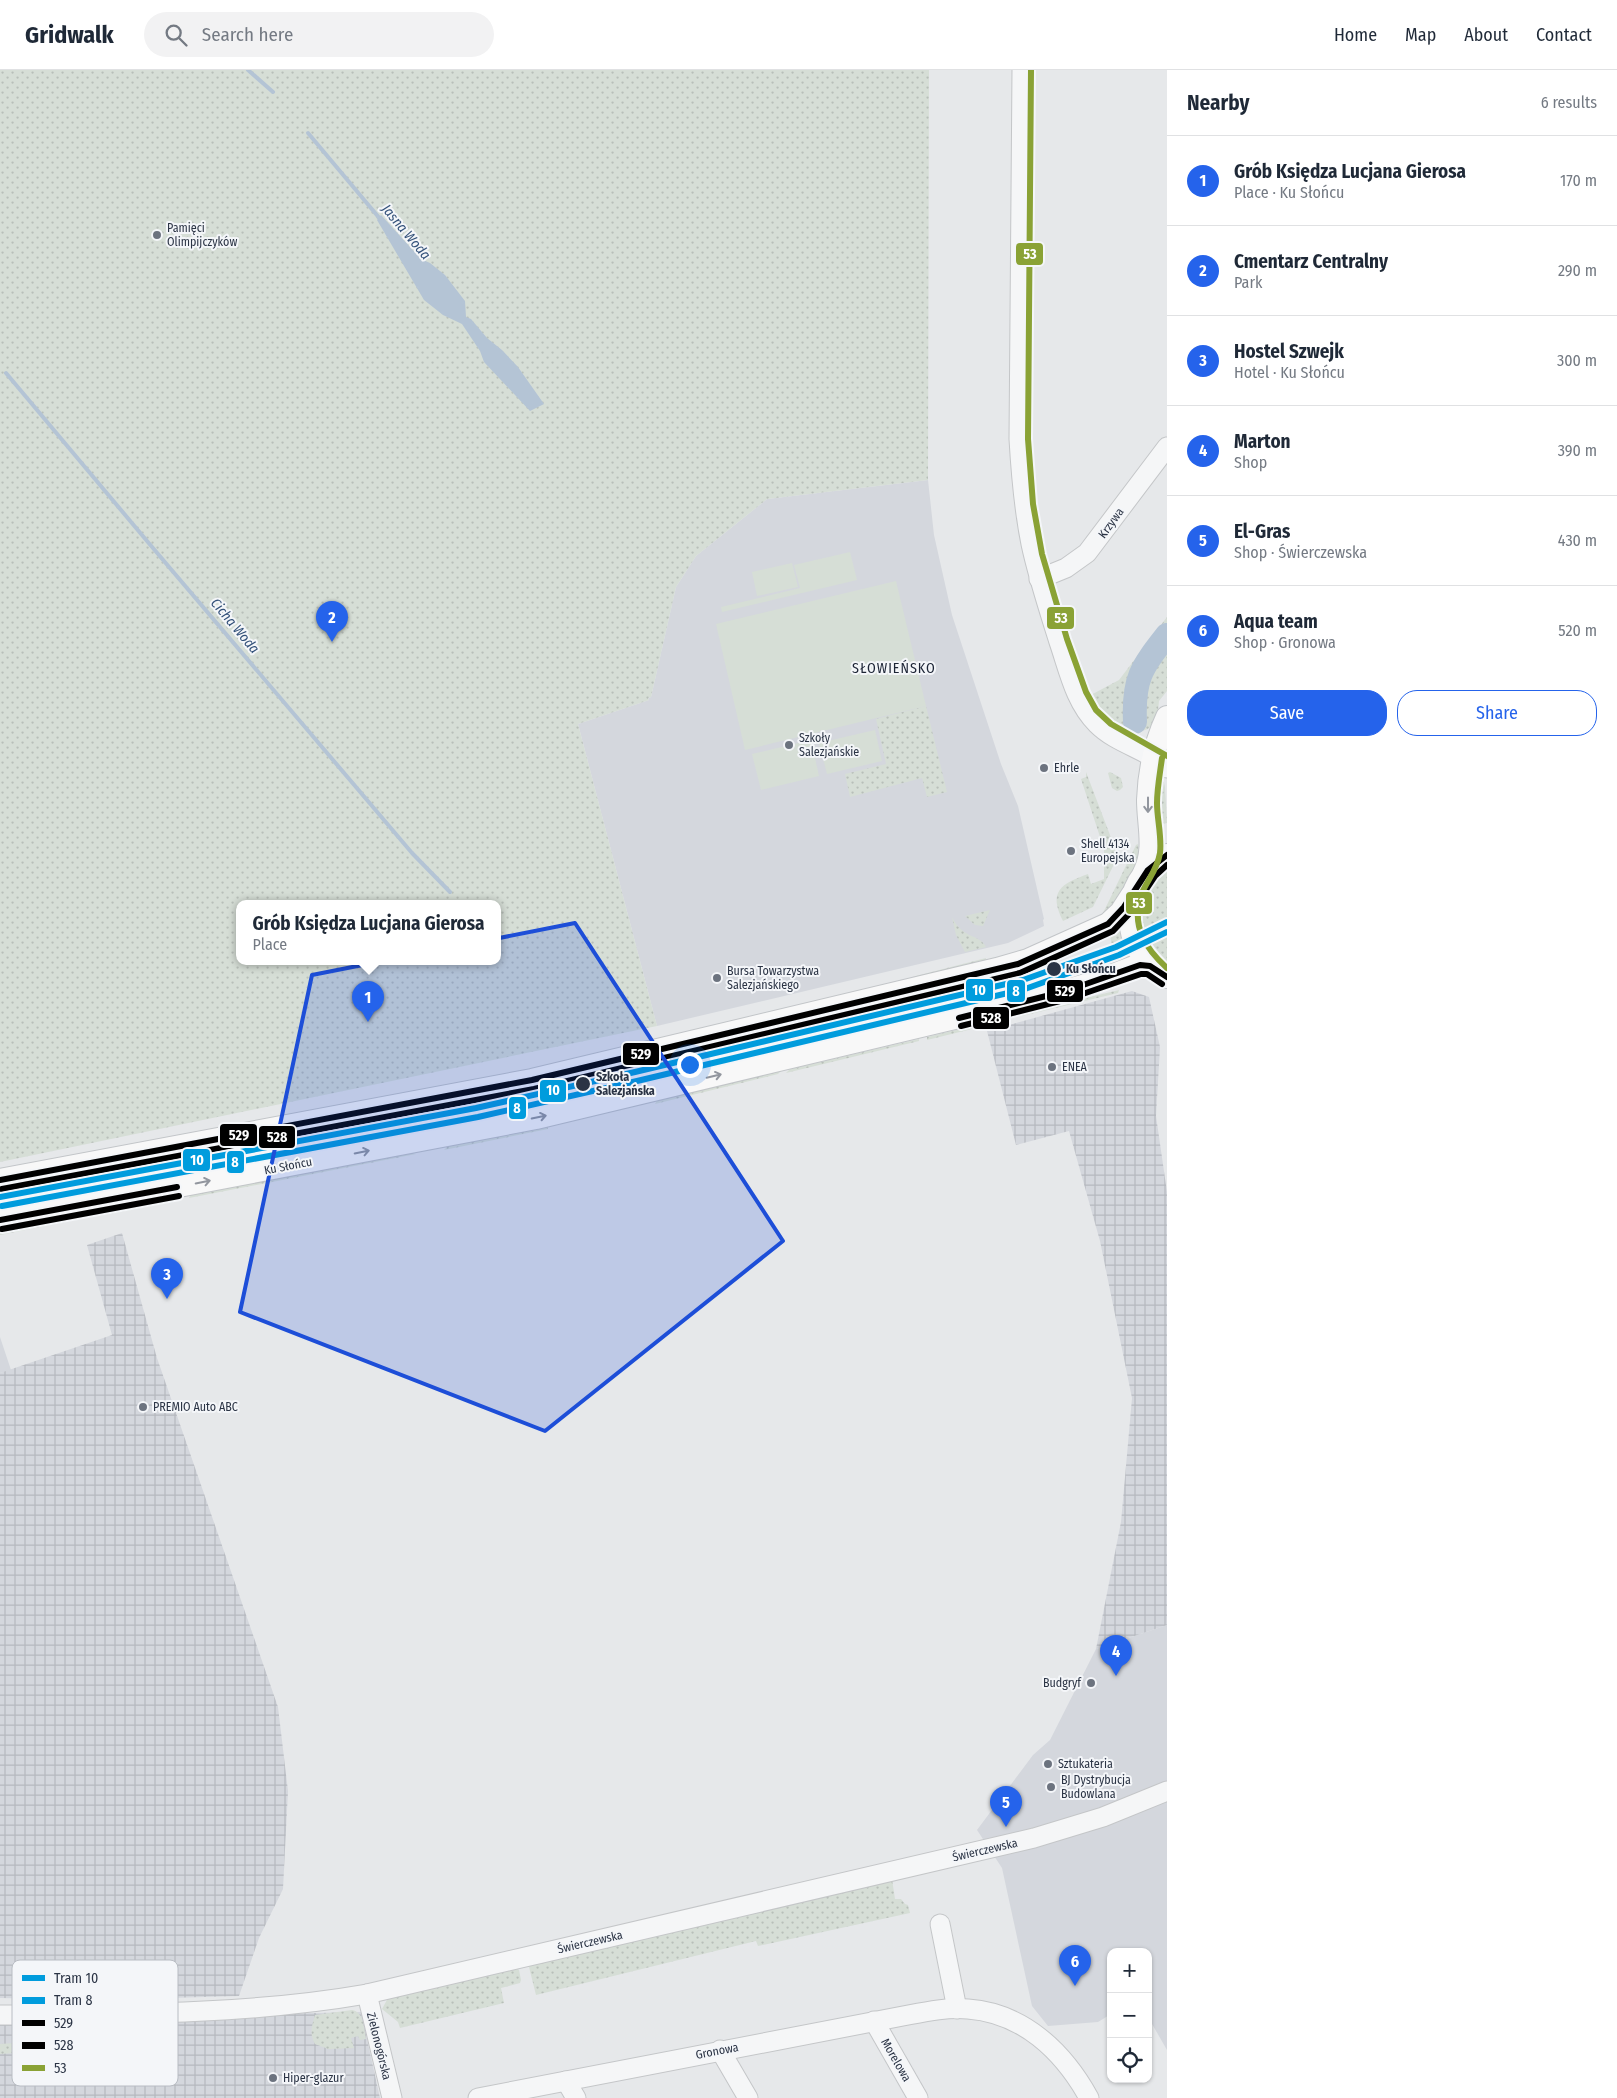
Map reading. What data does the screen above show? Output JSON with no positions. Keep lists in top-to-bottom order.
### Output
{
  "streets": {
    "main road": ["Ku Słońcu"],
    "street": [
      "Krzywa",
      "Świerczewska",
      "Zielonogórska",
      "Gronowa",
      "Morelowa"
    ]
  },
  "crossings": [
    ["Świerczewska", "Zielonogórska"],
    ["Gronowa", "Morelowa"]
  ],
  "districts": ["SŁOWIEŃSKO"],
  "water": ["Jasna Woda", "Cicha Woda"],
  "places": [
    "Pamięci Olimpijczyków",
    "Szkoły Salezjańskie",
    "Ehrle",
    "Shell 4134 Europejska",
    "Ku Słońcu",
    "Bursa Towarzystwa Salezjańskiego",
    "ENEA",
    "Szkoła Salezjańska",
    "PREMIO Auto ABC",
    "Budgryf",
    "Sztukateria",
    "BJ Dystrybucja Budowlana",
    "Hiper-glazur"
  ],
  "lines": [
    "transit line 53",
    "transit line 529",
    "transit line 528",
    "tram line 10",
    "tram line 8"
  ],
  "legend": [
    "Tram 10",
    "Tram 8",
    "529",
    "528",
    "53"
  ],
  "page": {
    "header": "Gridwalk",
    "search": "Search here",
    "nav": [
      "Home",
      "Map",
      "About",
      "Contact"
    ],
    "heading": ["Nearby", "6 results"],
    "list": [
      {
        "mark": "1",
        "name": "Grób Księdza Lucjana Gierosa",
        "note": "Place · Ku Słońcu",
        "value": "170 m"
      },
      {
        "mark": "2",
        "name": "Cmentarz Centralny",
        "note": "Park",
        "value": "290 m"
      },
      {
        "mark": "3",
        "name": "Hostel Szwejk",
        "note": "Hotel · Ku Słońcu",
        "value": "300 m"
      },
      {
        "mark": "4",
        "name": "Marton",
        "note": "Shop",
        "value": "390 m"
      },
      {
        "mark": "5",
        "name": "El-Gras",
        "note": "Shop · Świerczewska",
        "value": "430 m"
      },
      {
        "mark": "6",
        "name": "Aqua team",
        "note": "Shop · Gronowa",
        "value": "520 m"
      }
    ],
    "pins": [
      "2",
      "1",
      "3",
      "4",
      "5",
      "6"
    ],
    "buttons": ["Save", "Share"],
    "popup": ["Grób Księdza Lucjana Gierosa", "Place"],
    "map_buttons": ["+", "−"]
  }
}
